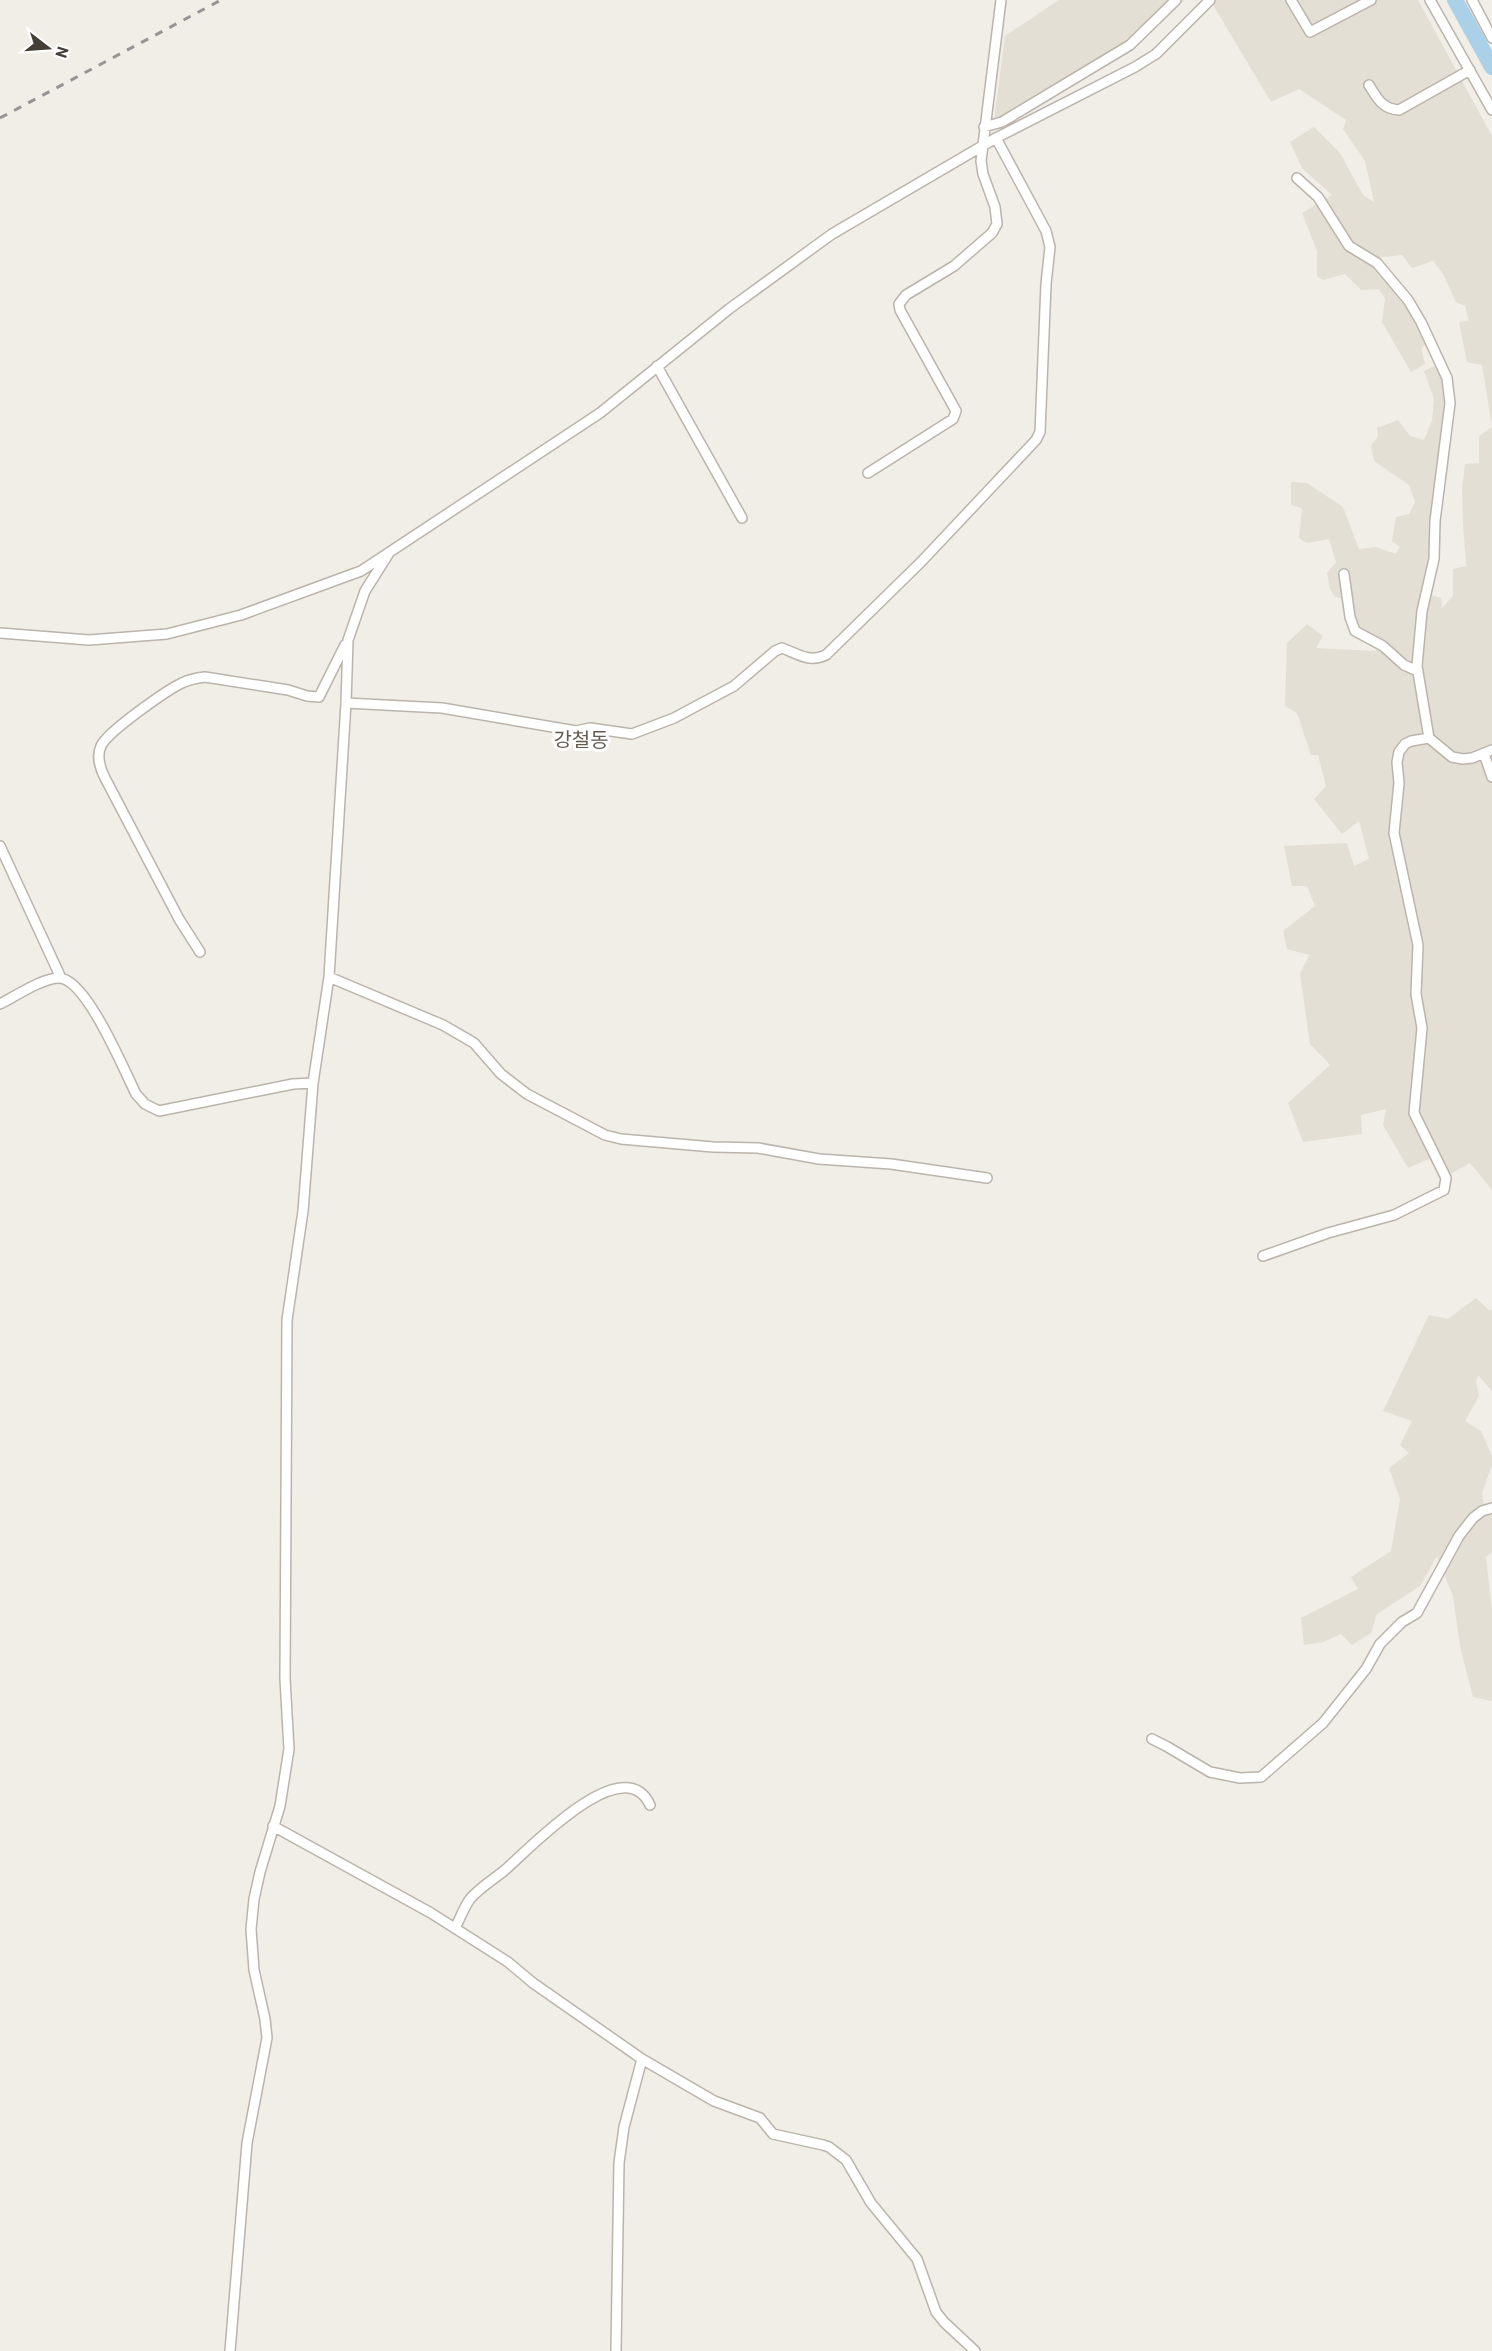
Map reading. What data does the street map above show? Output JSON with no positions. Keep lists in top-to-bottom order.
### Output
{
  "districts": ["강철동"],
  "north": "right"
}
